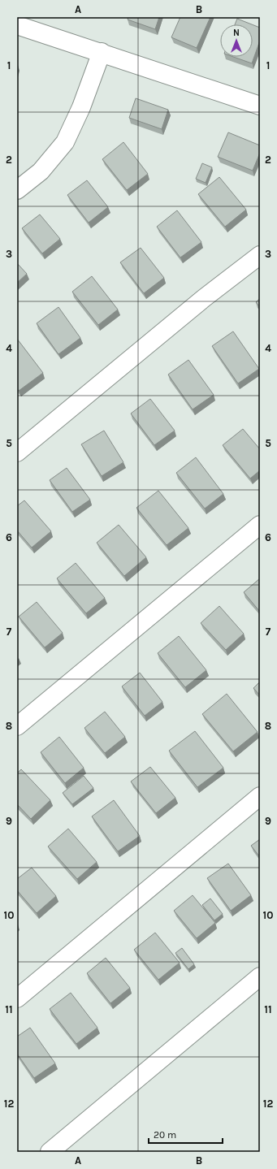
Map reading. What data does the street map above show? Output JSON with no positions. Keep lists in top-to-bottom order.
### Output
{
  "scale_bar": "20 m",
  "north": "top",
  "grid": {
    "columns": ["A", "B"],
    "rows": [
      "1",
      "2",
      "3",
      "4",
      "5",
      "6",
      "7",
      "8",
      "9",
      "10",
      "11",
      "12"
    ]
  }
}
